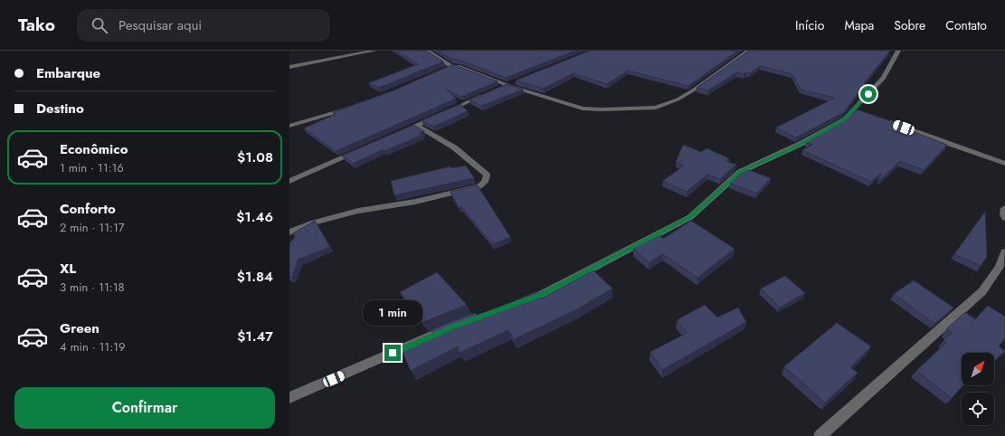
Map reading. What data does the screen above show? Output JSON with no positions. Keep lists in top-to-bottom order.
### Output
{
  "north": "top right",
  "page": {
    "header": "Tako",
    "search": "Pesquisar aqui",
    "nav": [
      "Início",
      "Mapa",
      "Sobre",
      "Contato"
    ],
    "banner": ["Embarque", "Destino"],
    "list": [
      {
        "name": "Econômico",
        "note": "1 min · 11:16",
        "value": "$1.08"
      },
      {
        "name": "Conforto",
        "note": "2 min · 11:17",
        "value": "$1.46"
      },
      {
        "name": "XL",
        "note": "3 min · 11:18",
        "value": "$1.84"
      },
      {
        "name": "Green",
        "note": "4 min · 11:19",
        "value": "$1.47"
      }
    ],
    "bubble": "1 min",
    "buttons": "Confirmar"
  }
}
